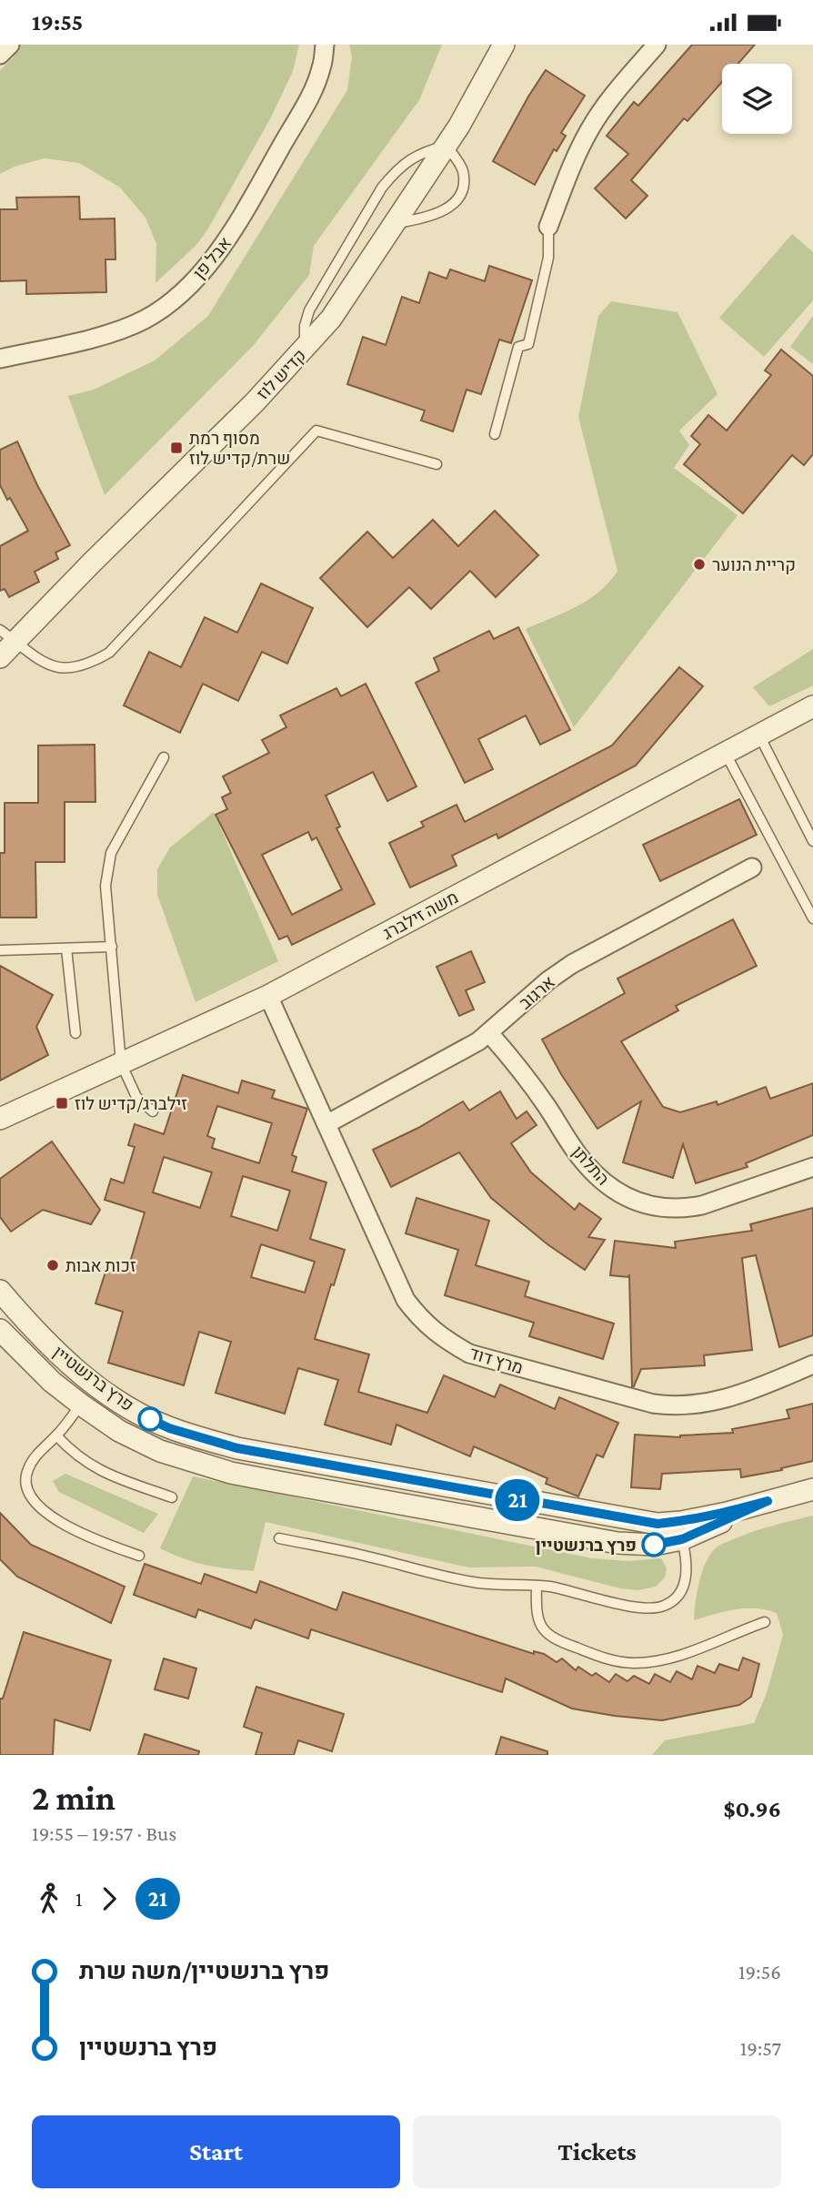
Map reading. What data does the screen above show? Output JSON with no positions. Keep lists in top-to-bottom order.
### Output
{
  "streets": {
    "street": [
      "אבל פן",
      "קדיש לוז",
      "משה זילברג",
      "ארגוב",
      "התלתן",
      "מרץ דוד",
      "פרץ ברנשטיין"
    ]
  },
  "crossings": [
    ["משה זילברג", "מרץ דוד"],
    ["ארגוב", "התלתן"],
    ["ארגוב", "מרץ דוד"]
  ],
  "places": {
    "transit": ["מסוף רמת שרת/קדיש לוז", "זילברג/קדיש לוז"],
    "other": ["קריית הנוער", "זכות אבות", "פרץ ברנשטיין"]
  },
  "lines": ["bus line 21"],
  "page": {
    "status": "19:55",
    "on_map": "21",
    "heading": ["2 min", "19:55 – 19:57 · Bus", "$0.96"],
    "legs": ["1", "21"],
    "list": [
      {
        "name": "פרץ ברנשטיין/משה שרת",
        "value": "19:56"
      },
      {
        "name": "פרץ ברנשטיין",
        "value": "19:57"
      }
    ],
    "buttons": ["Start", "Tickets"]
  }
}
